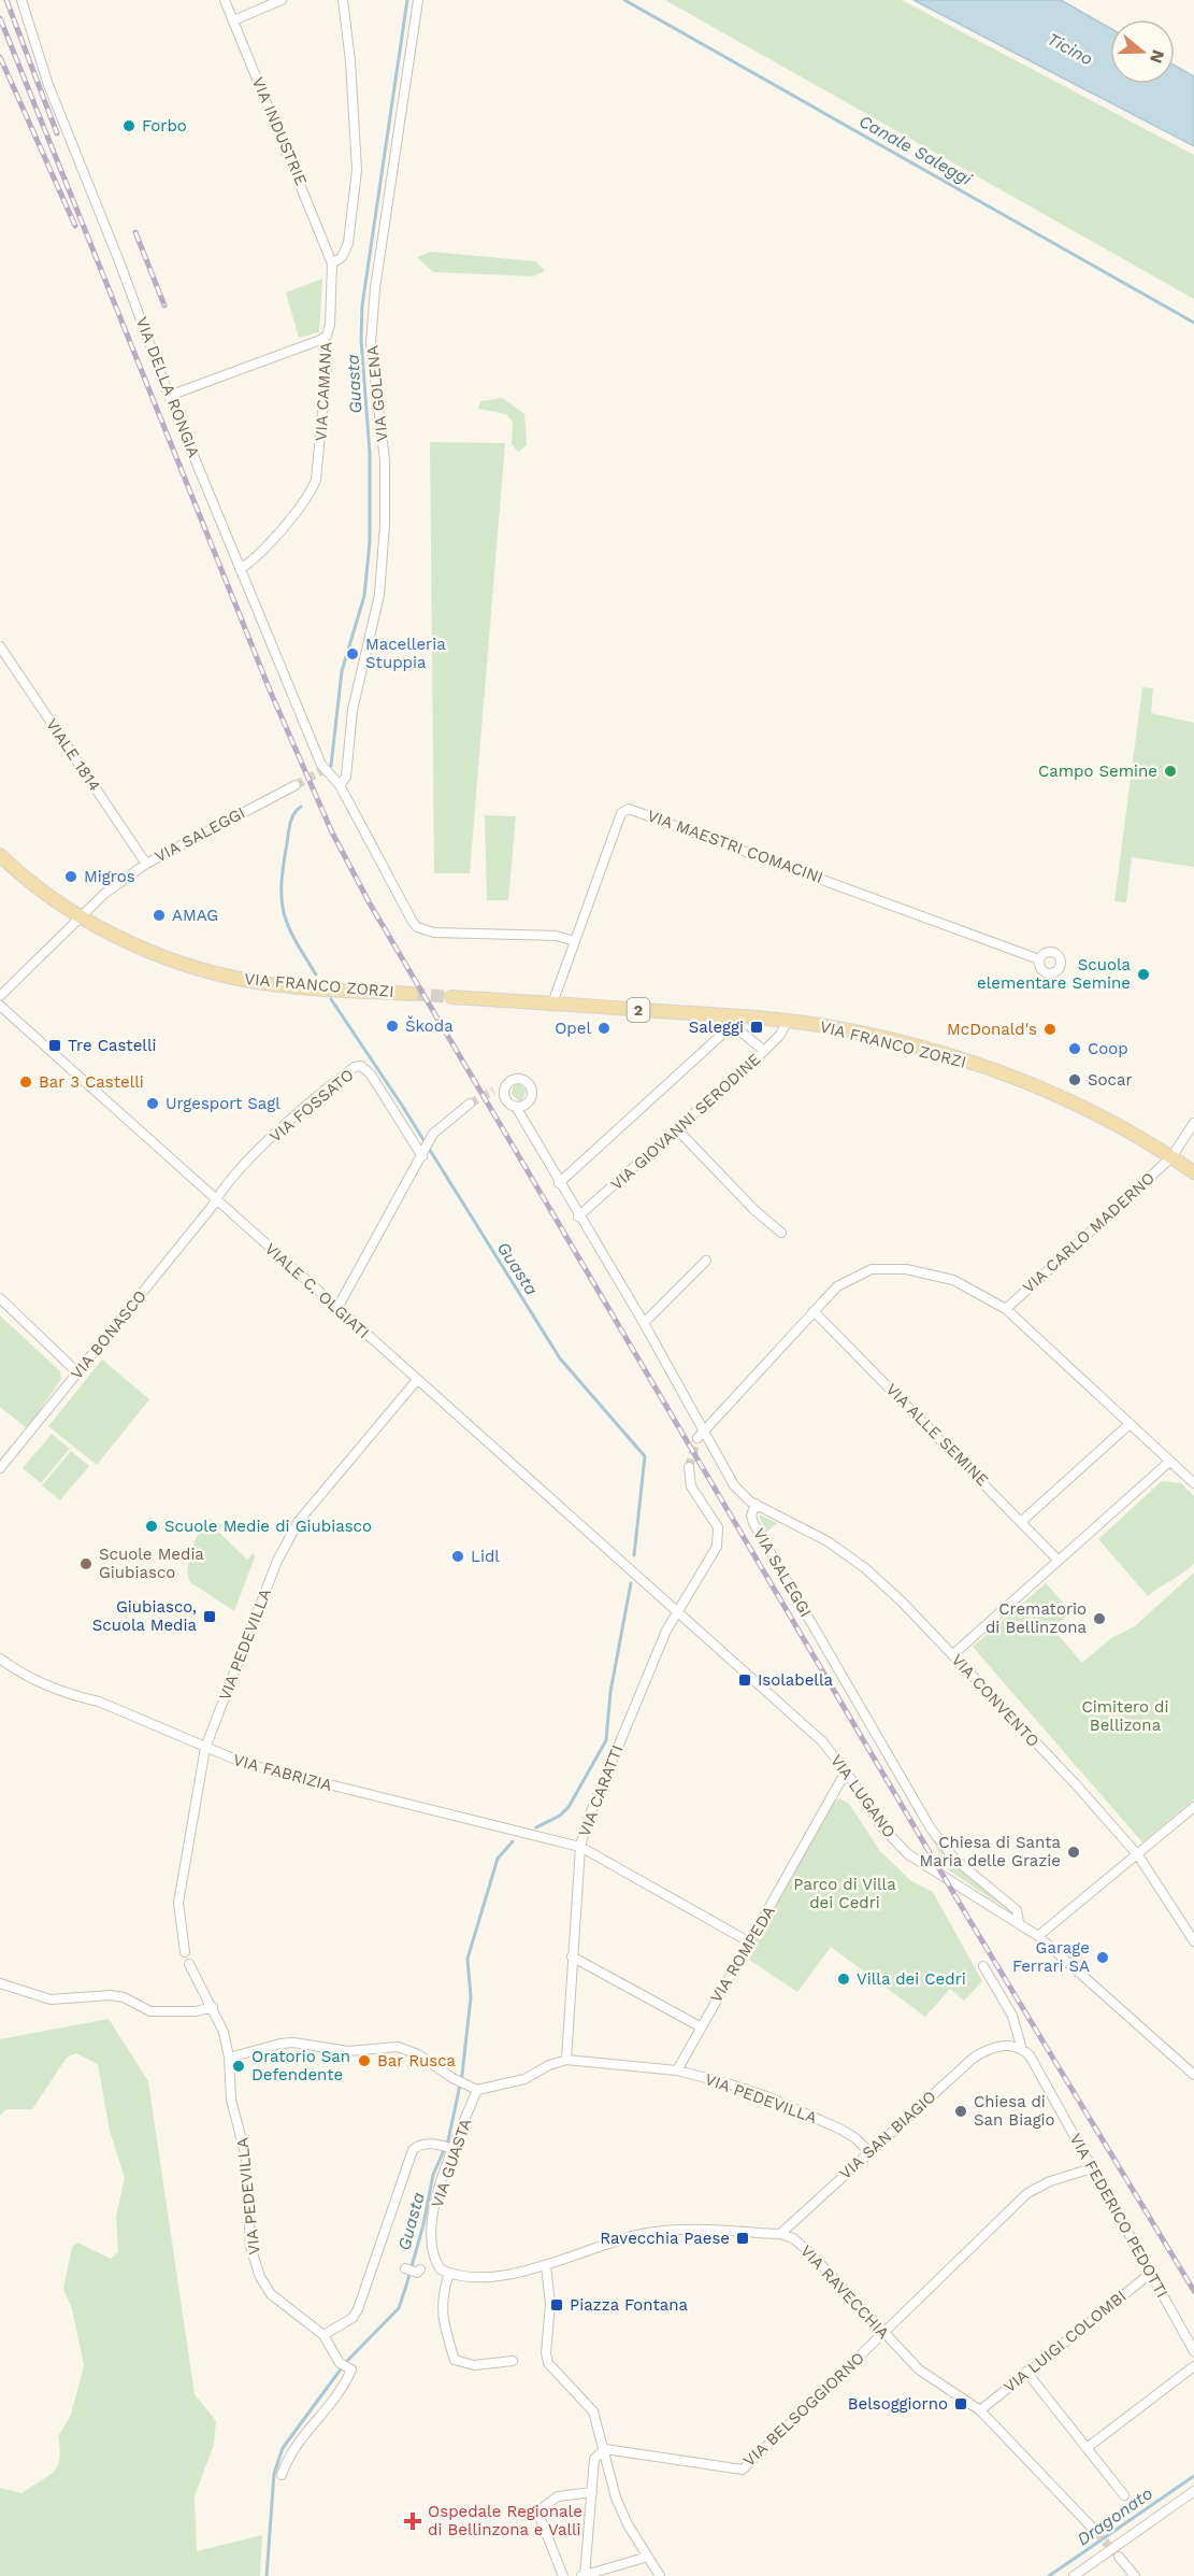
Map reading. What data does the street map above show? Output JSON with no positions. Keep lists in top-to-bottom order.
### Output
{
  "streets": {
    "main road": ["VIA FRANCO ZORZI", "2"],
    "street": [
      "VIA INDUSTRIE",
      "VIA DELLA RONGIA",
      "VIA CAMANA",
      "VIA GOLENA",
      "VIALE 1814",
      "VIA SALEGGI",
      "VIA MAESTRI COMACINI",
      "VIA FOSSATO",
      "VIA GIOVANNI SERODINE",
      "VIA CARLO MADERNO",
      "VIALE C. OLGIATI",
      "VIA BONASCO",
      "VIA ALLE SEMINE",
      "VIA PEDEVILLA",
      "VIA CONVENTO",
      "VIA FABRIZIA",
      "VIA CARATTI",
      "VIA LUGANO",
      "VIA ROMPEDA",
      "VIA SAN BIAGIO",
      "VIA GUASTA",
      "VIA FEDERICO PEDOTTI",
      "VIA RAVECCHIA",
      "VIA LUIGI COLOMBI",
      "VIA BELSOGGIORNO"
    ]
  },
  "crossings": [
    ["VIA INDUSTRIE", "VIA CAMANA"],
    ["VIA DELLA RONGIA", "VIA CAMANA"],
    ["VIA DELLA RONGIA", "VIA GOLENA"],
    ["VIALE 1814", "VIA SALEGGI"],
    ["VIA SALEGGI", "VIA FRANCO ZORZI"],
    ["VIA SALEGGI", "VIA GIOVANNI SERODINE"],
    ["VIA SALEGGI", "VIA CONVENTO"],
    ["VIA SALEGGI", "VIA LUGANO"],
    ["VIA MAESTRI COMACINI", "VIA FRANCO ZORZI"],
    ["VIA FRANCO ZORZI", "VIA GIOVANNI SERODINE"],
    ["VIA FRANCO ZORZI", "VIA CARLO MADERNO"],
    ["VIA FOSSATO", "VIALE C. OLGIATI"],
    ["VIA FOSSATO", "VIA BONASCO"],
    ["VIALE C. OLGIATI", "VIA BONASCO"],
    ["VIALE C. OLGIATI", "VIA PEDEVILLA"],
    ["VIALE C. OLGIATI", "VIA LUGANO"],
    ["VIA PEDEVILLA", "VIA FABRIZIA"],
    ["VIA PEDEVILLA", "VIA CARATTI"],
    ["VIA PEDEVILLA", "VIA ROMPEDA"],
    ["VIA PEDEVILLA", "VIA SAN BIAGIO"],
    ["VIA FABRIZIA", "VIA CARATTI"],
    ["VIA FABRIZIA", "VIA ROMPEDA"],
    ["VIA CARATTI", "VIA LUGANO"],
    ["VIA LUGANO", "VIA ROMPEDA"],
    ["VIA SAN BIAGIO", "VIA FEDERICO PEDOTTI"],
    ["VIA SAN BIAGIO", "VIA RAVECCHIA"],
    ["VIA FEDERICO PEDOTTI", "VIA LUIGI COLOMBI"],
    ["VIA FEDERICO PEDOTTI", "VIA BELSOGGIORNO"],
    ["VIA RAVECCHIA", "VIA LUIGI COLOMBI"],
    ["VIA RAVECCHIA", "VIA BELSOGGIORNO"]
  ],
  "water": [
    "Ticino",
    "Canale Saleggi",
    "Guasta",
    "Dragonato"
  ],
  "parks": ["Cimitero di Bellizona", "Parco di Villa dei Cedri"],
  "places": {
    "other": [
      "Forbo",
      "Macelleria Stuppia",
      "Campo Semine",
      "Migros",
      "AMAG",
      "Scuola elementare Semine",
      "Škoda",
      "Opel",
      "McDonald's",
      "Coop",
      "Socar",
      "Bar 3 Castelli",
      "Urgesport Sagl",
      "Scuole Medie di Giubiasco",
      "Lidl",
      "Scuole Media Giubiasco",
      "Crematorio di Bellinzona",
      "Chiesa di Santa Maria delle Grazie",
      "Garage Ferrari SA",
      "Villa dei Cedri",
      "Bar Rusca",
      "Oratorio San Defendente",
      "Chiesa di San Biagio"
    ],
    "transit": [
      "Saleggi",
      "Tre Castelli",
      "Giubiasco, Scuola Media",
      "Isolabella",
      "Ravecchia Paese",
      "Piazza Fontana",
      "Belsoggiorno"
    ],
    "health": ["Ospedale Regionale di Bellinzona e Valli"]
  },
  "north": "right"
}
